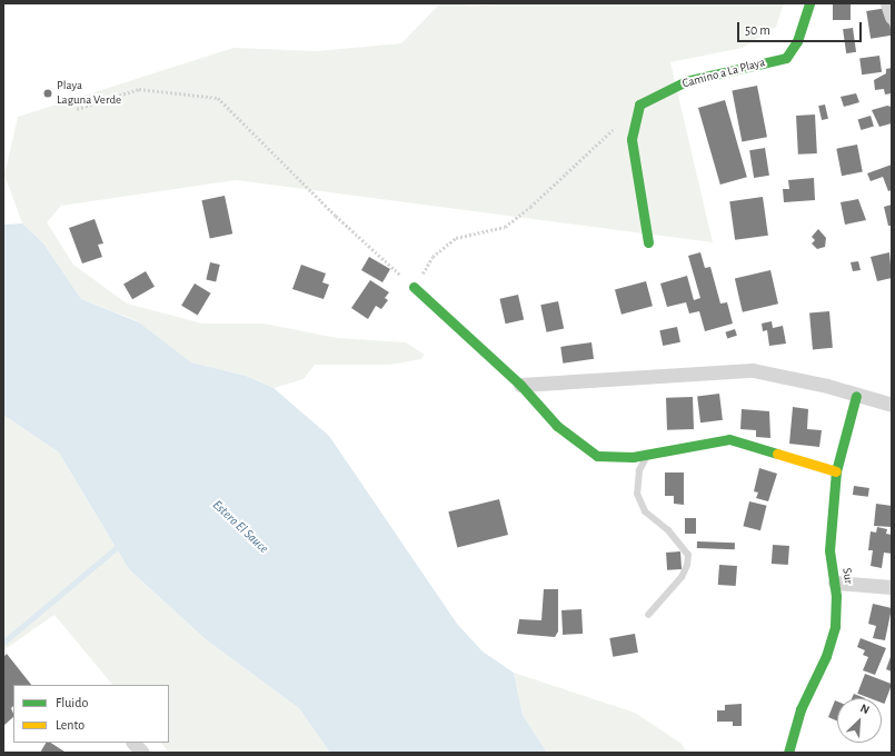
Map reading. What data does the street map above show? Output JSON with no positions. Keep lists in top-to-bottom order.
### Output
{
  "streets": {
    "street": ["Camino a La Playa", "Sur"]
  },
  "water": ["Estero El Sauce"],
  "places": ["Playa Laguna Verde"],
  "legend": ["Fluido", "Lento"],
  "scale_bar": "50 m",
  "north": "top right"
}
